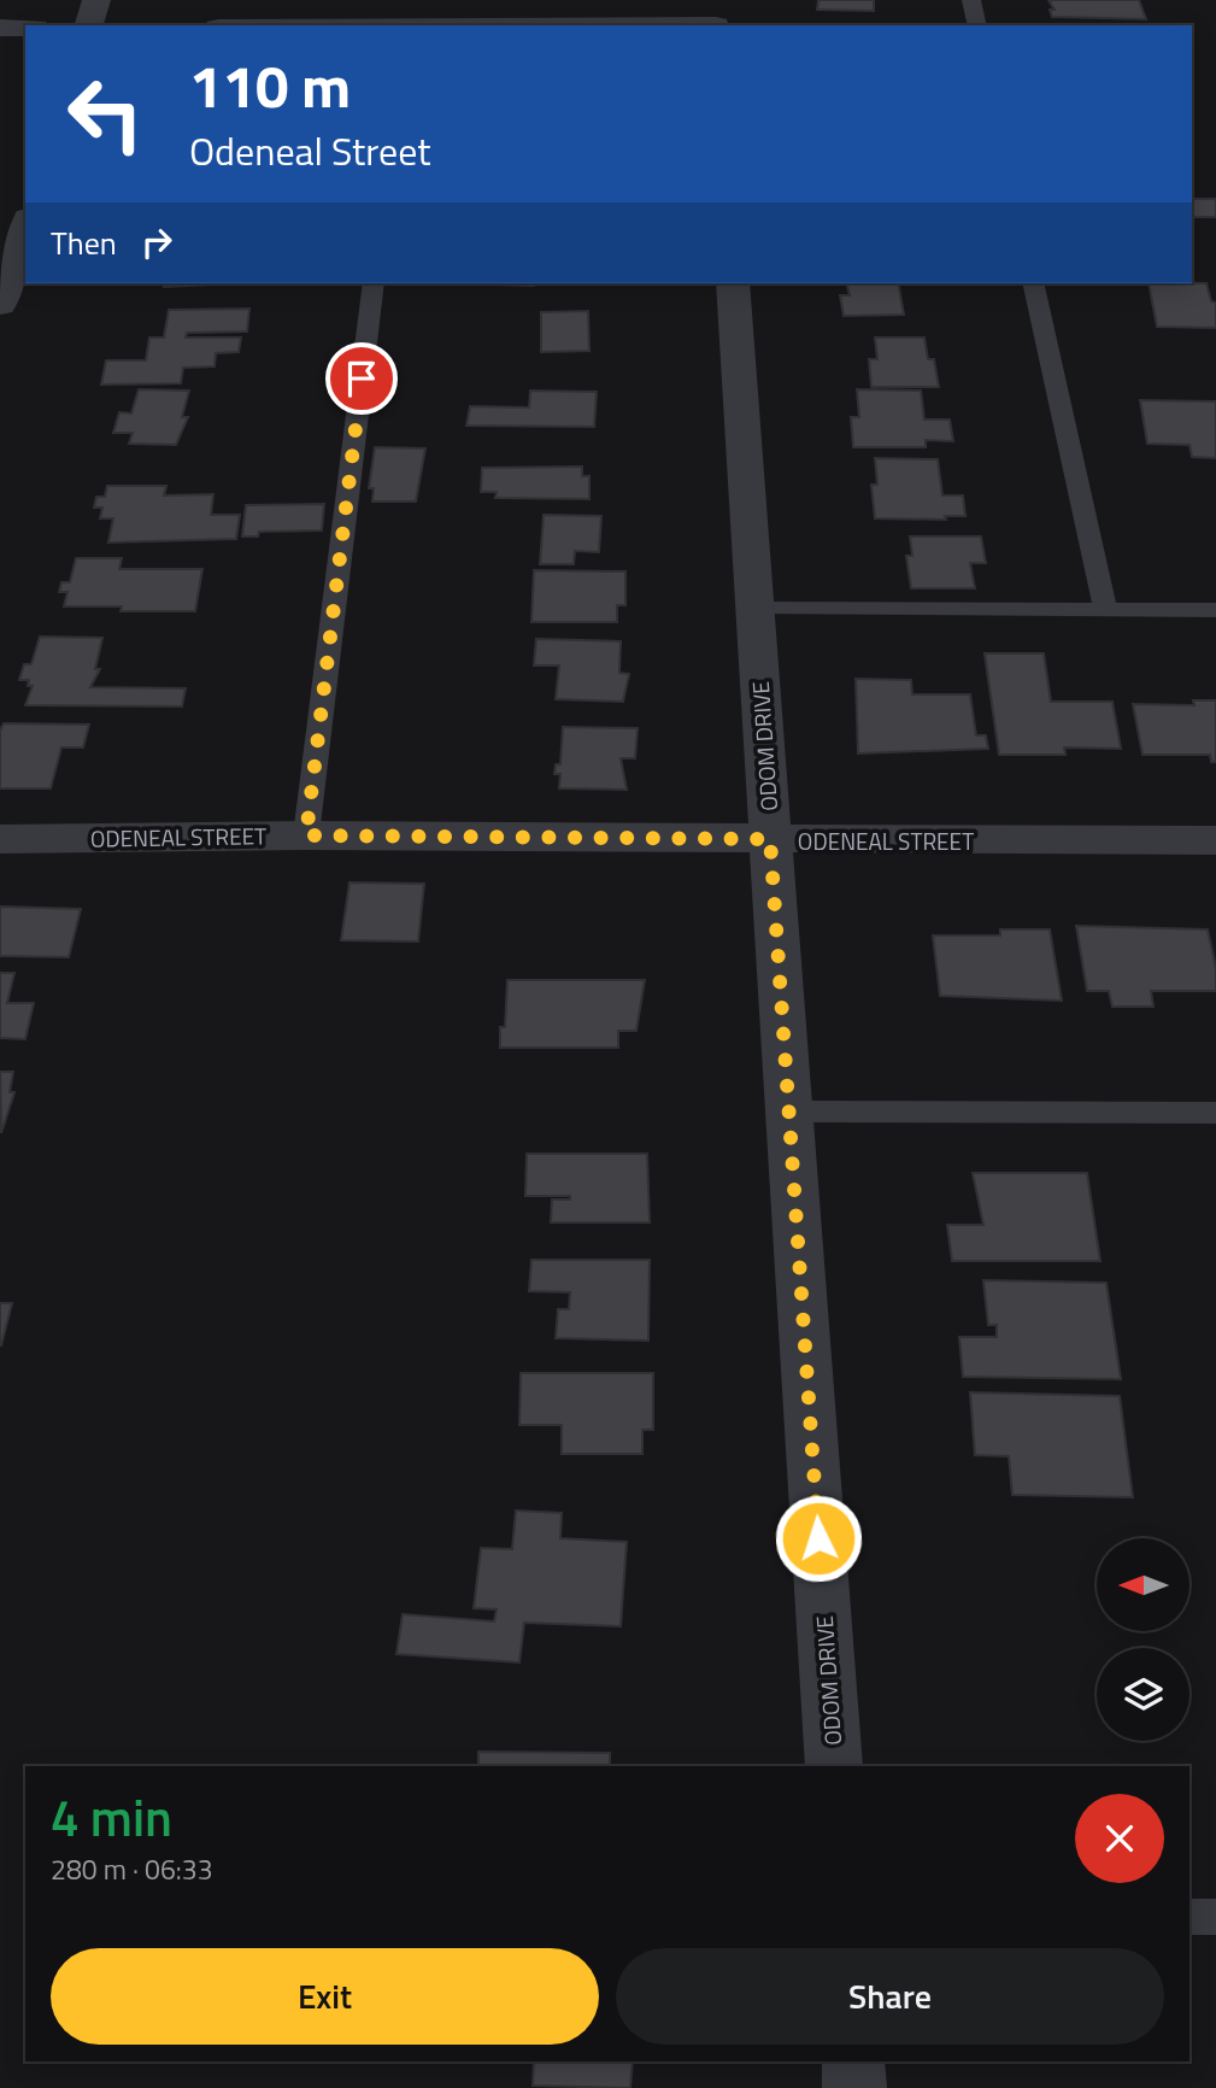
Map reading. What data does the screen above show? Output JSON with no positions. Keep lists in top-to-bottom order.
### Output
{
  "streets": {
    "street": ["ODOM DRIVE", "ODENEAL STREET"]
  },
  "crossings": [
    ["ODOM DRIVE", "ODENEAL STREET"]
  ],
  "north": "left",
  "page": {
    "turn": ["110 m", "Odeneal Street"],
    "then": "Then",
    "heading": ["4 min", "280 m · 06:33"],
    "buttons": ["Exit", "Share"]
  }
}
